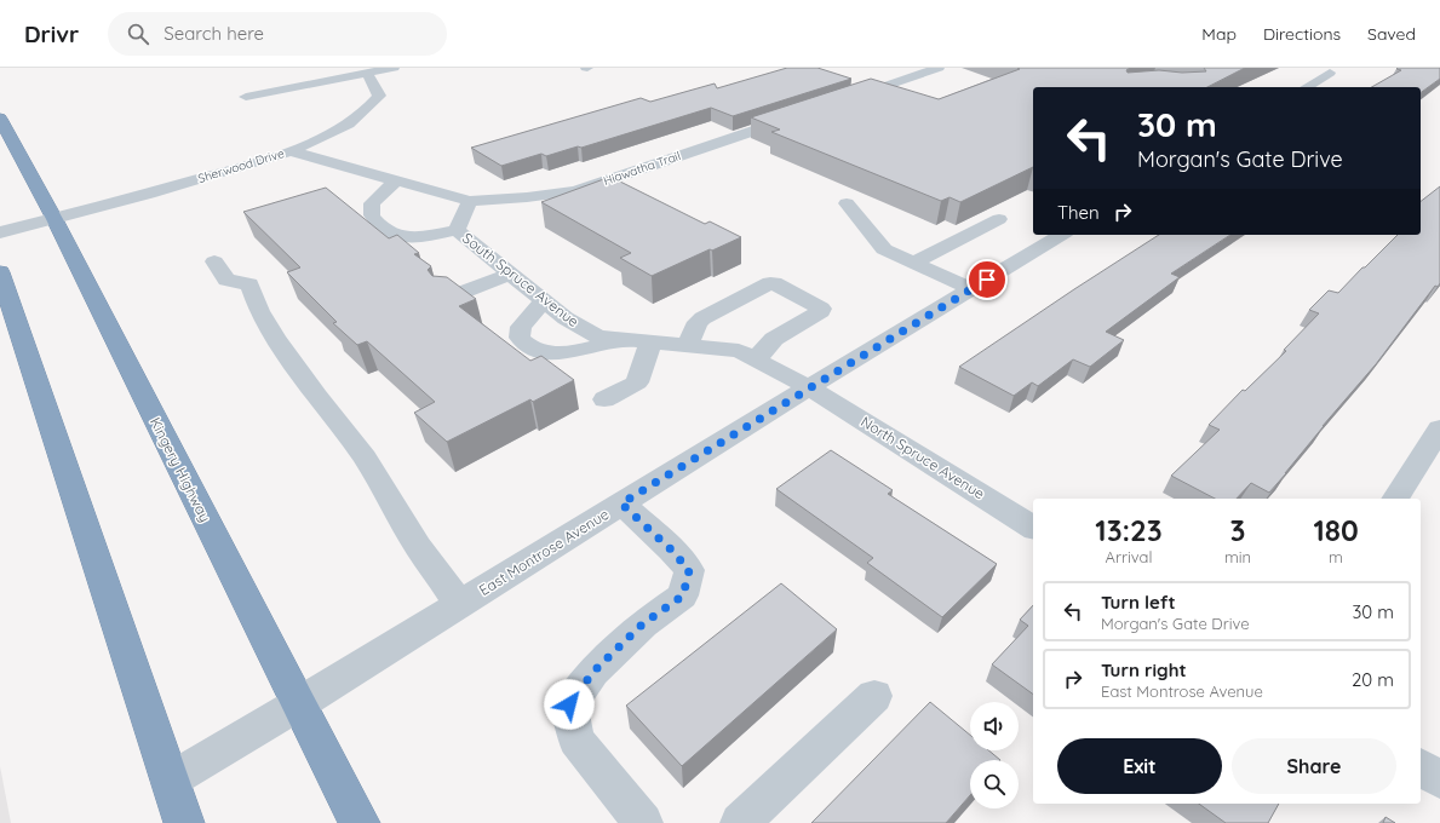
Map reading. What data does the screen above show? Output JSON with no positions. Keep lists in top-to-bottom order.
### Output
{
  "streets": {
    "highway": ["Kingery Highway"],
    "street": [
      "Sherwood Drive",
      "Hiawatha Trail",
      "South Spruce Avenue",
      "North Spruce Avenue",
      "East Montrose Avenue"
    ]
  },
  "crossings": [
    ["Sherwood Drive", "Hiawatha Trail"],
    ["Sherwood Drive", "Kingery Highway"],
    ["Hiawatha Trail", "South Spruce Avenue"],
    ["South Spruce Avenue", "North Spruce Avenue"],
    ["South Spruce Avenue", "East Montrose Avenue"],
    ["North Spruce Avenue", "East Montrose Avenue"],
    ["Kingery Highway", "East Montrose Avenue"]
  ],
  "page": {
    "header": "Drivr",
    "search": "Search here",
    "nav": ["Map", "Directions", "Saved"],
    "turn": ["30 m", "Morgan's Gate Drive"],
    "then": "Then",
    "eta": [
      "13:23",
      "Arrival",
      "3",
      "min",
      "180",
      "m"
    ],
    "list": [
      {
        "name": "Turn left",
        "note": "Morgan's Gate Drive",
        "value": "30 m"
      },
      {
        "name": "Turn right",
        "note": "East Montrose Avenue",
        "value": "20 m"
      }
    ],
    "buttons": ["Exit", "Share"]
  }
}
